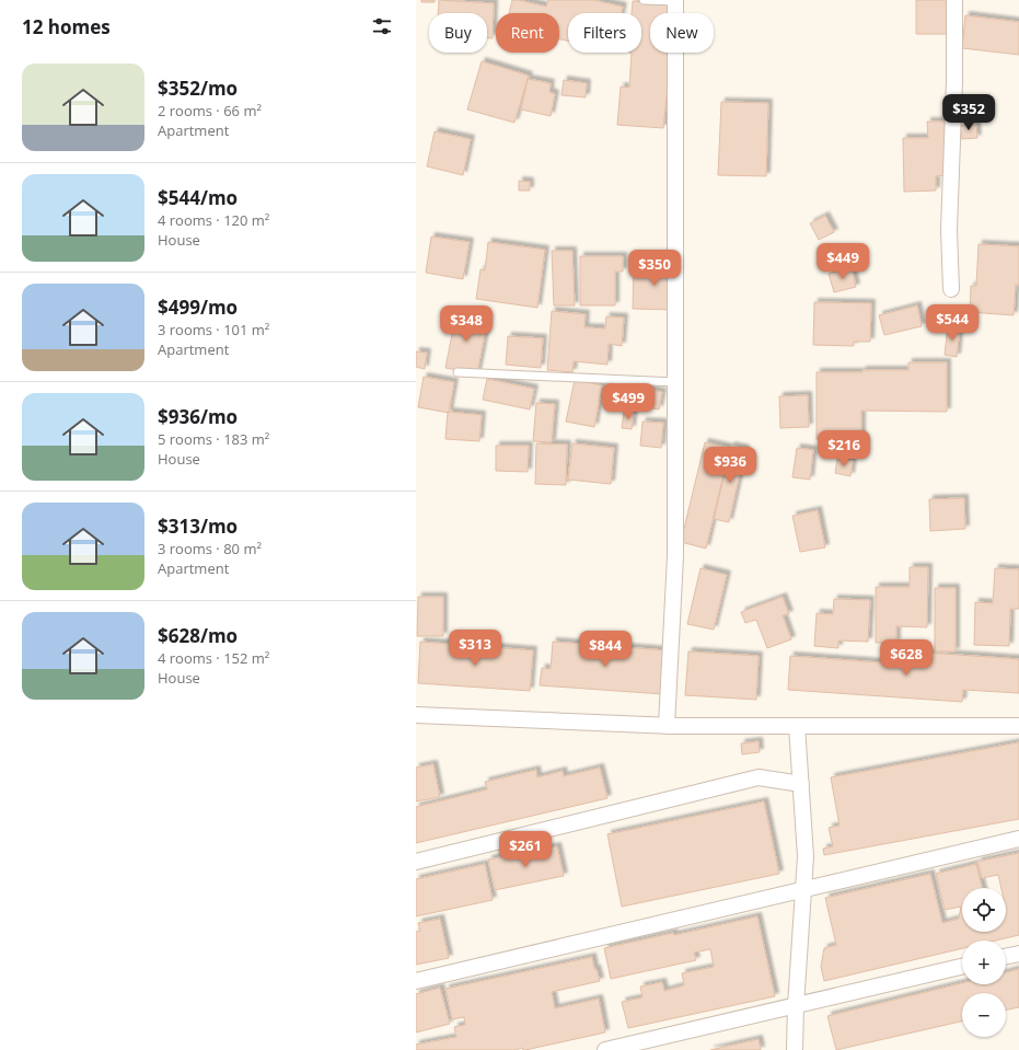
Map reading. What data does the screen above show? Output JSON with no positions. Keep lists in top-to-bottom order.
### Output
{
  "page": {
    "heading": "12 homes",
    "chip": [
      "Buy",
      "Rent",
      "Filters",
      "New"
    ],
    "list": [
      {
        "name": "$352/mo",
        "note": "2 rooms · 66 m² · Apartment"
      },
      {
        "name": "$544/mo",
        "note": "4 rooms · 120 m² · House"
      },
      {
        "name": "$499/mo",
        "note": "3 rooms · 101 m² · Apartment"
      },
      {
        "name": "$936/mo",
        "note": "5 rooms · 183 m² · House"
      },
      {
        "name": "$313/mo",
        "note": "3 rooms · 80 m² · Apartment"
      },
      {
        "name": "$628/mo",
        "note": "4 rooms · 152 m² · House"
      }
    ],
    "price": [
      "$352",
      "$449",
      "$350",
      "$544",
      "$348",
      "$499",
      "$216",
      "$936",
      "$313",
      "$844",
      "$628",
      "$261"
    ],
    "map_buttons": ["+", "−"]
  }
}
